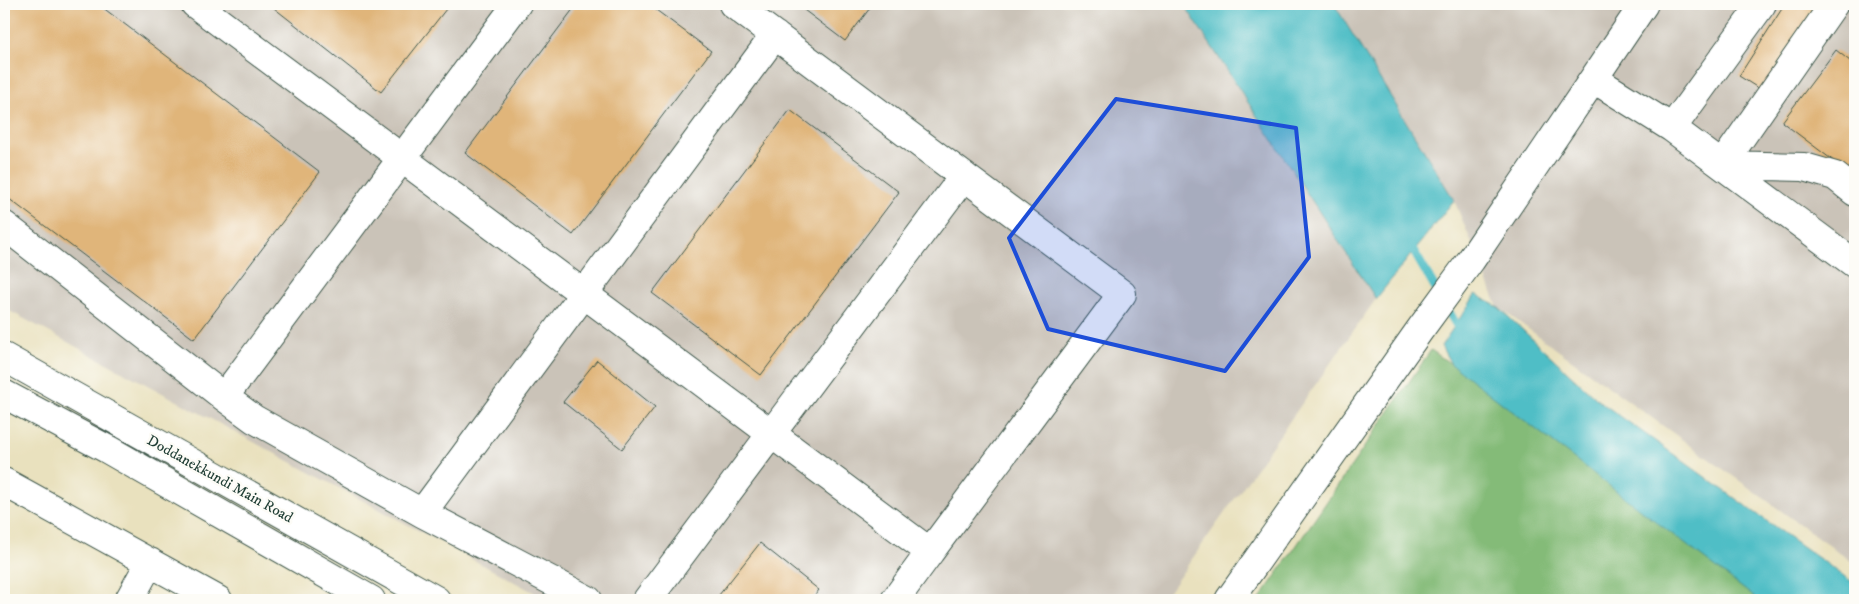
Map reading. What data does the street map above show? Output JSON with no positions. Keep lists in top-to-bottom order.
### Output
{
  "streets": {
    "street": ["Doddanekkundi Main Road"]
  }
}
